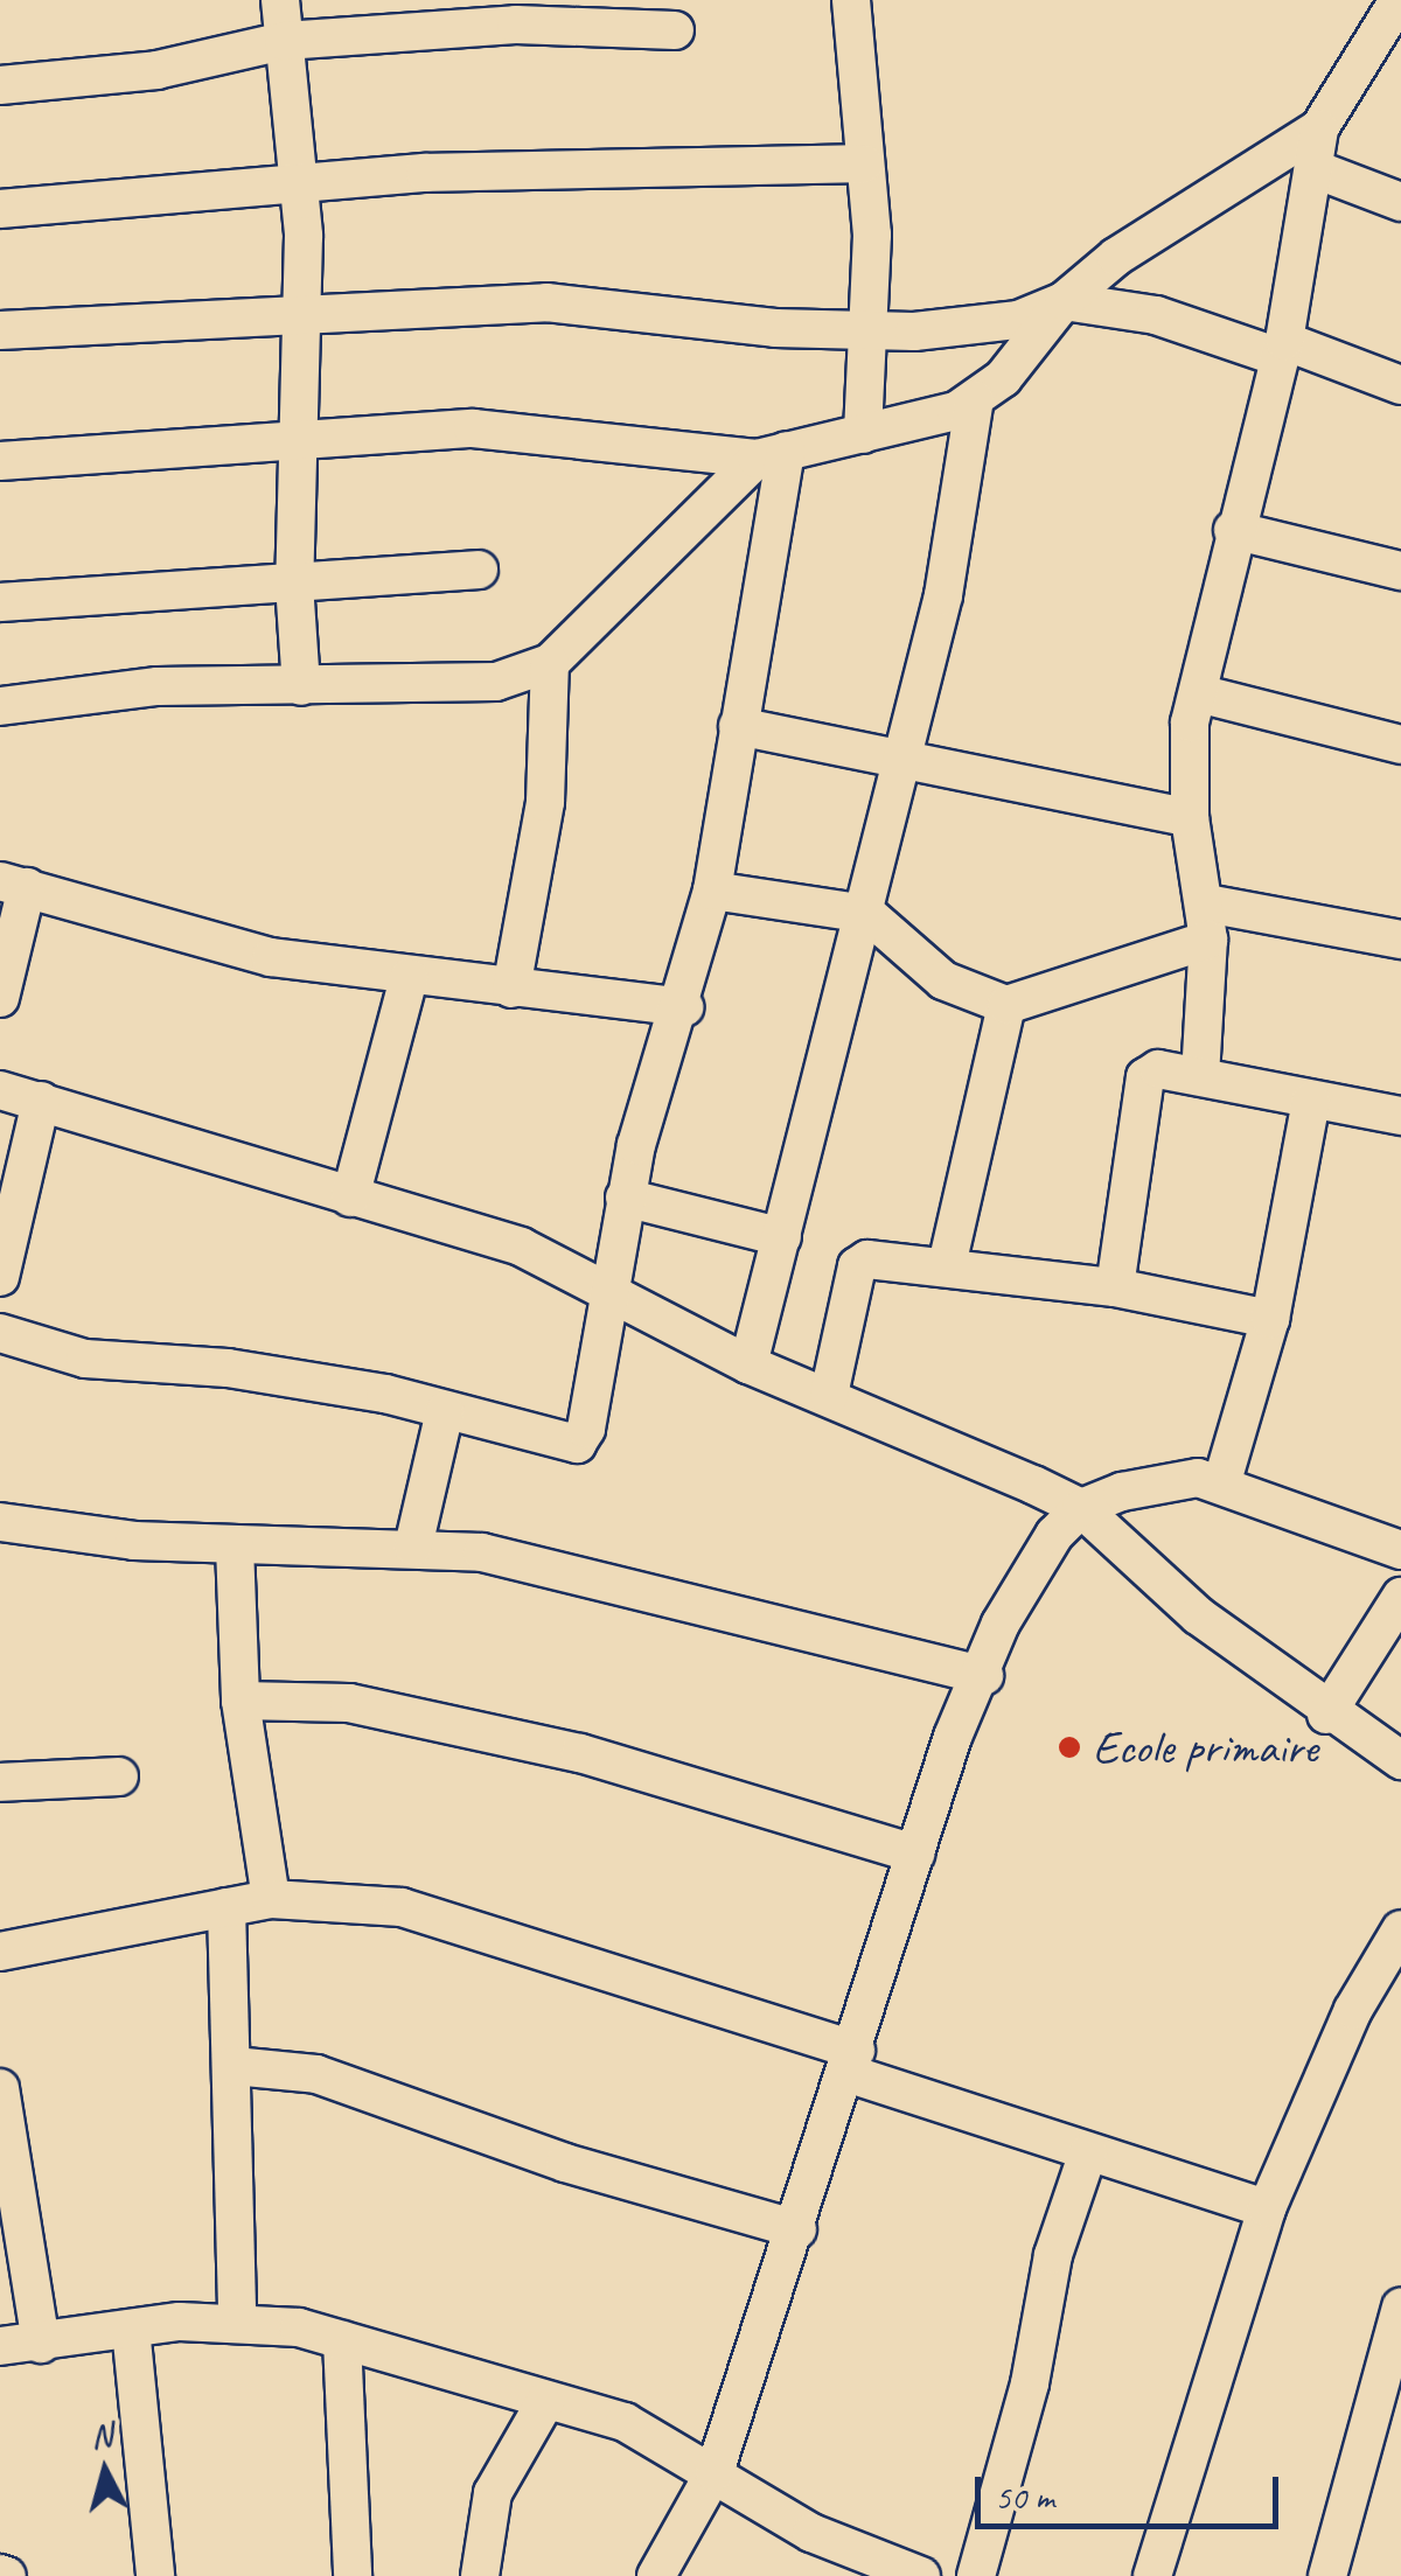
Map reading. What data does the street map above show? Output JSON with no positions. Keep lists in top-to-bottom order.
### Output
{
  "places": ["Ecole primaire"],
  "scale_bar": "50 m",
  "north": "top"
}
